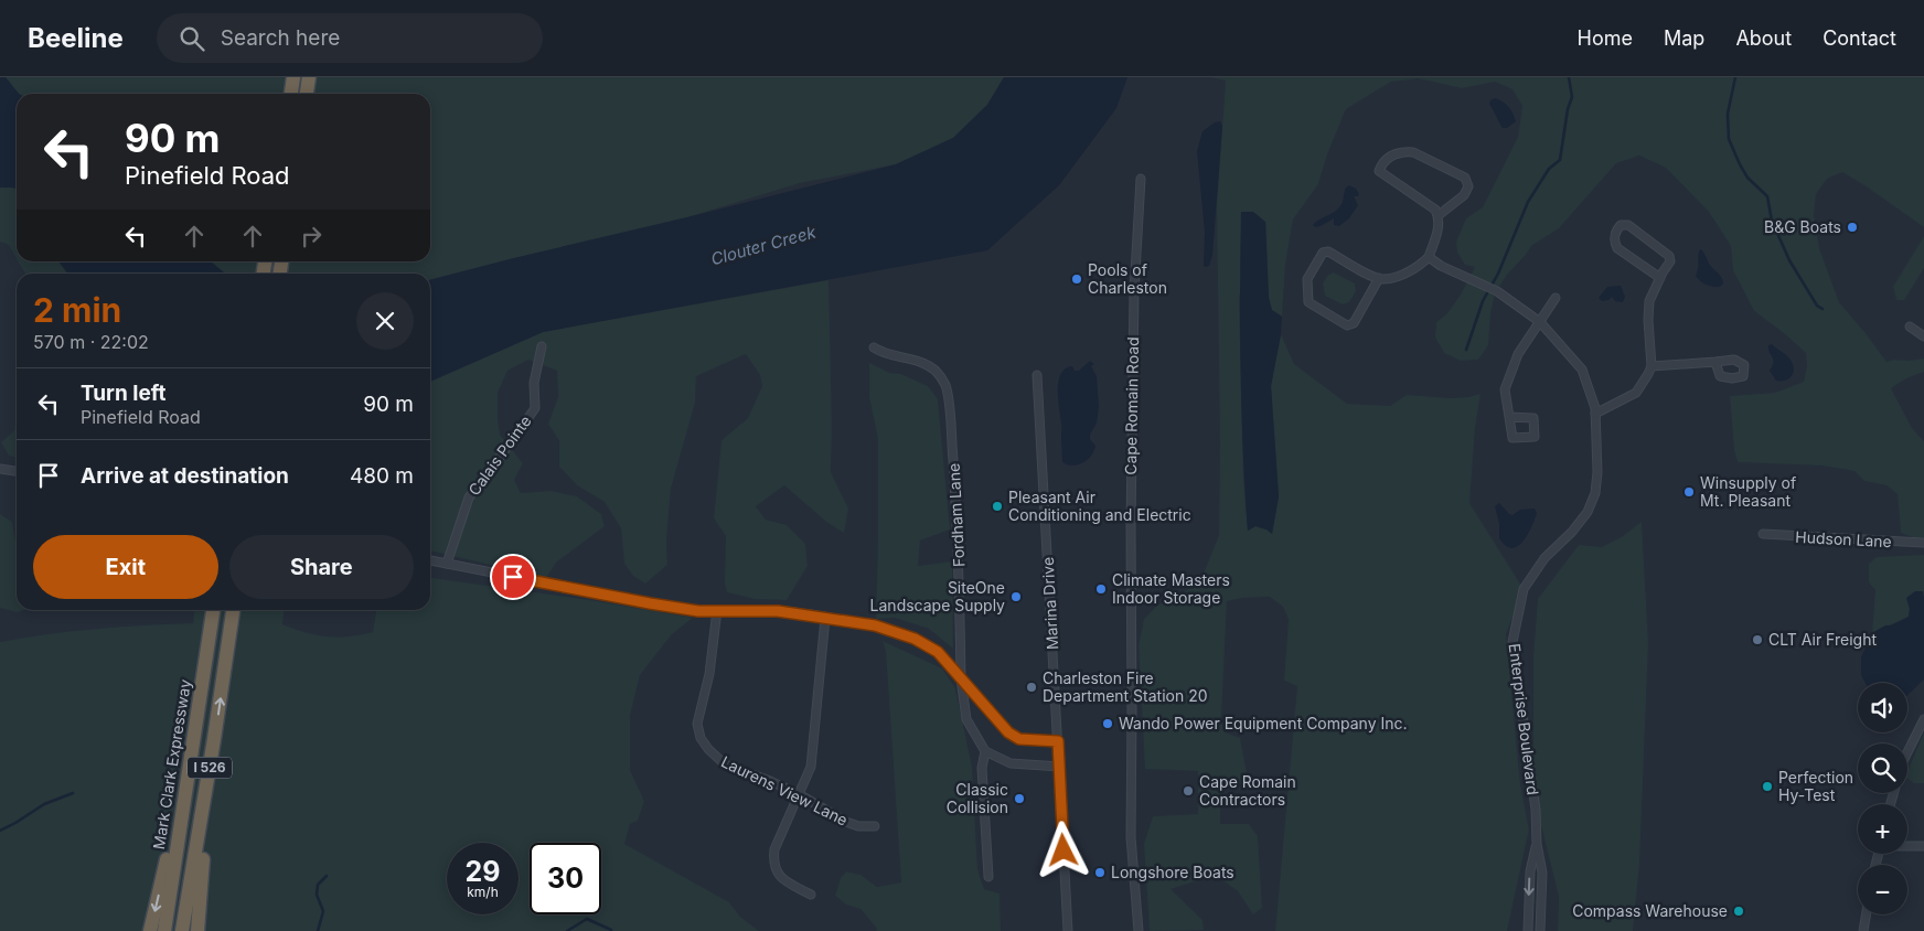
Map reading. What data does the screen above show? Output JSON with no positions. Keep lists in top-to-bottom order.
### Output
{
  "streets": {
    "highway": ["Mark Clark Expressway", "I 526"],
    "street": [
      "Cape Romain Road",
      "Calais Pointe",
      "Fordham Lane",
      "Hudson Lane",
      "Marina Drive",
      "Enterprise Boulevard",
      "Laurens View Lane"
    ]
  },
  "water": ["Clouter Creek"],
  "places": [
    "B&G Boats",
    "Pools of Charleston",
    "Winsupply of Mt. Pleasant",
    "Pleasant Air Conditioning and Electric",
    "Climate Masters Indoor Storage",
    "SiteOne Landscape Supply",
    "CLT Air Freight",
    "Charleston Fire Department Station 20",
    "Wando Power Equipment Company Inc.",
    "Perfection Hy-Test",
    "Cape Romain Contractors",
    "Classic Collision",
    "Longshore Boats",
    "Compass Warehouse"
  ],
  "page": {
    "header": "Beeline",
    "search": "Search here",
    "nav": [
      "Home",
      "Map",
      "About",
      "Contact"
    ],
    "turn": ["90 m", "Pinefield Road"],
    "heading": ["2 min", "570 m · 22:02"],
    "list": [
      {
        "name": "Turn left",
        "note": "Pinefield Road",
        "value": "90 m"
      },
      {
        "name": "Arrive at destination",
        "value": "480 m"
      }
    ],
    "buttons": ["Exit", "Share"],
    "map_buttons": ["+", "−"],
    "speed": "29 km/h",
    "limit": "30"
  }
}
